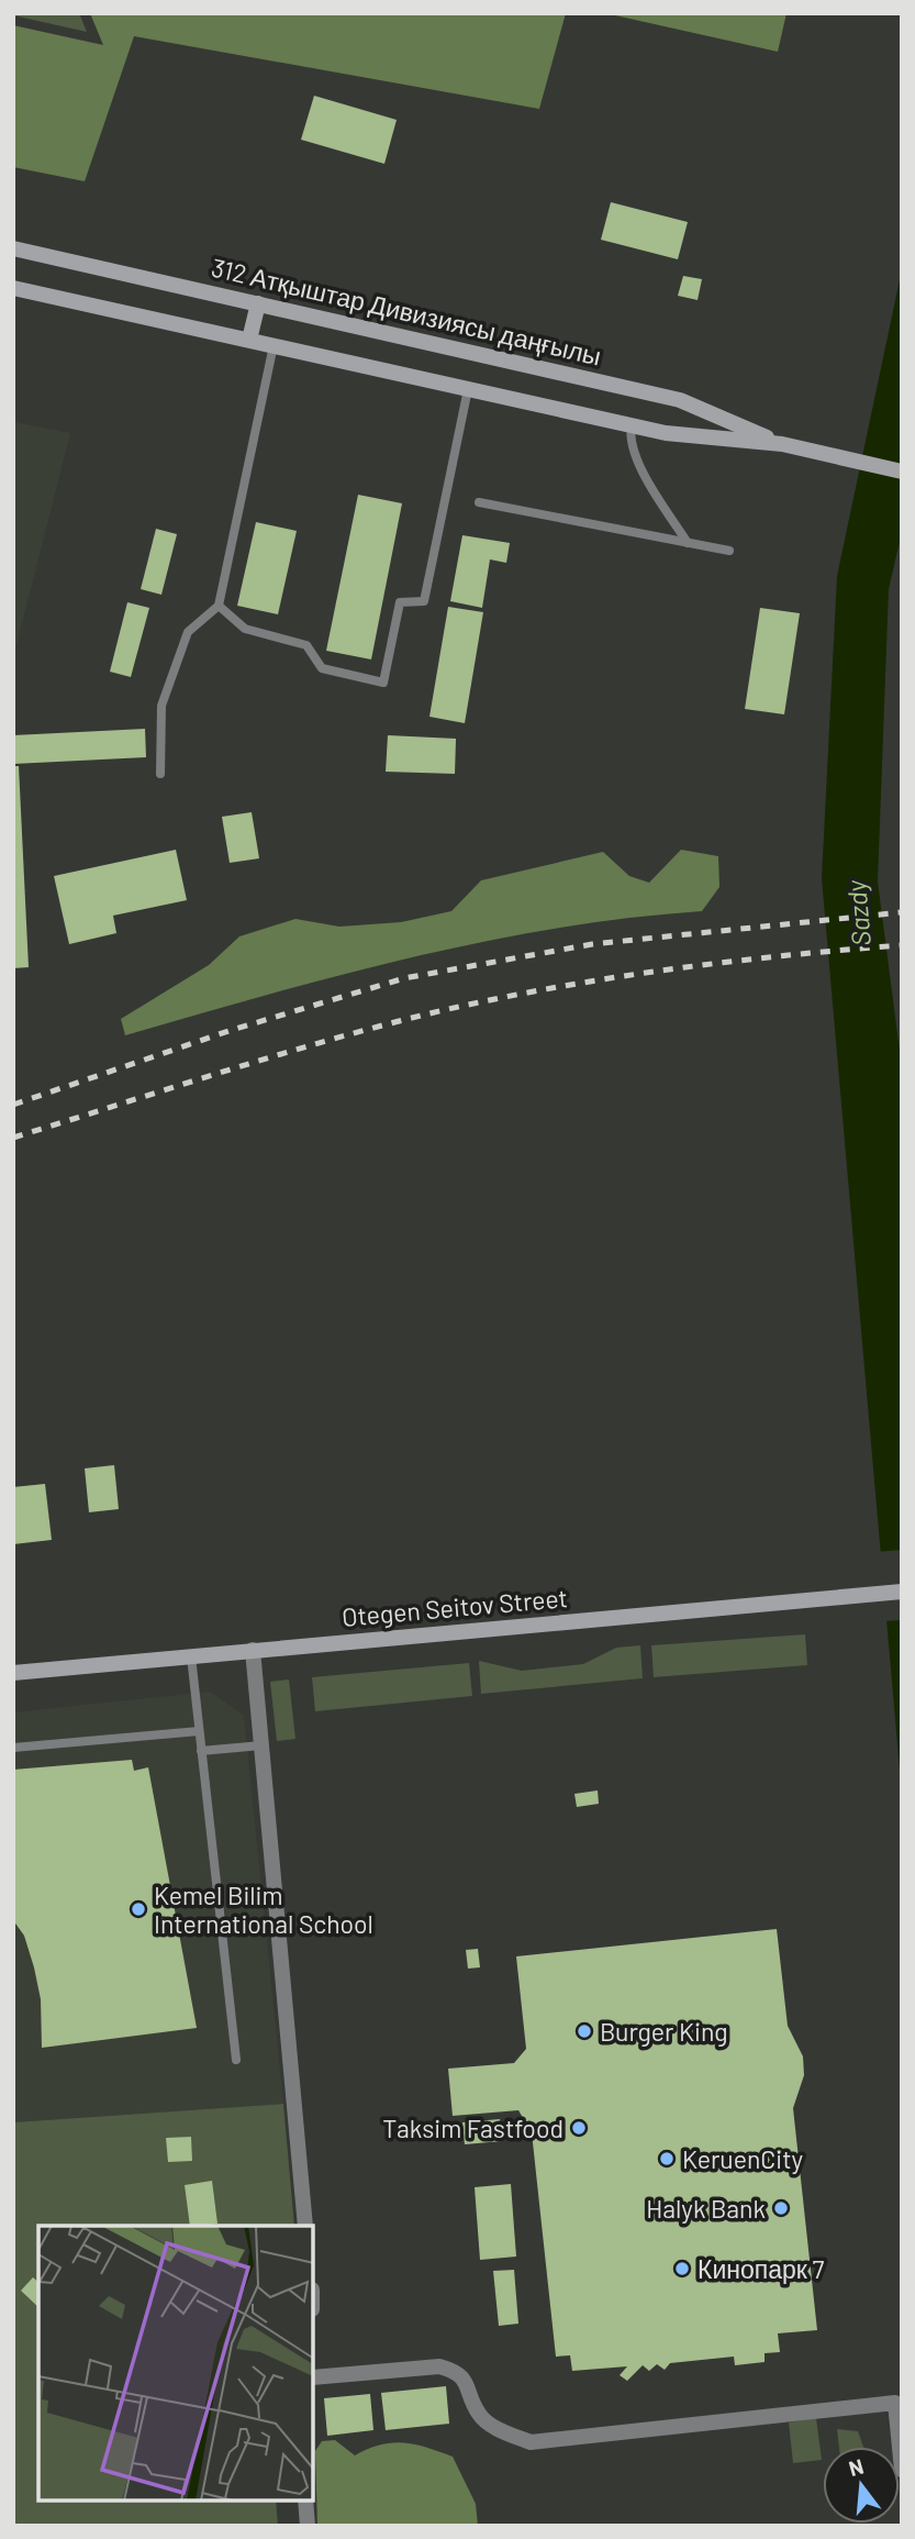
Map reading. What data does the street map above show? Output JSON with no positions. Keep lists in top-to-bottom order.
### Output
{
  "streets": {
    "main road": ["312 Атқыштар Дивизиясы даңғылы", "Otegen Seitov Street"]
  },
  "water": ["Sazdy"],
  "places": [
    "Kemel Bilim International School",
    "Burger King",
    "Taksim Fastfood",
    "KeruenCity",
    "Halyk Bank",
    "Кинопарк 7"
  ],
  "north": "top"
}
